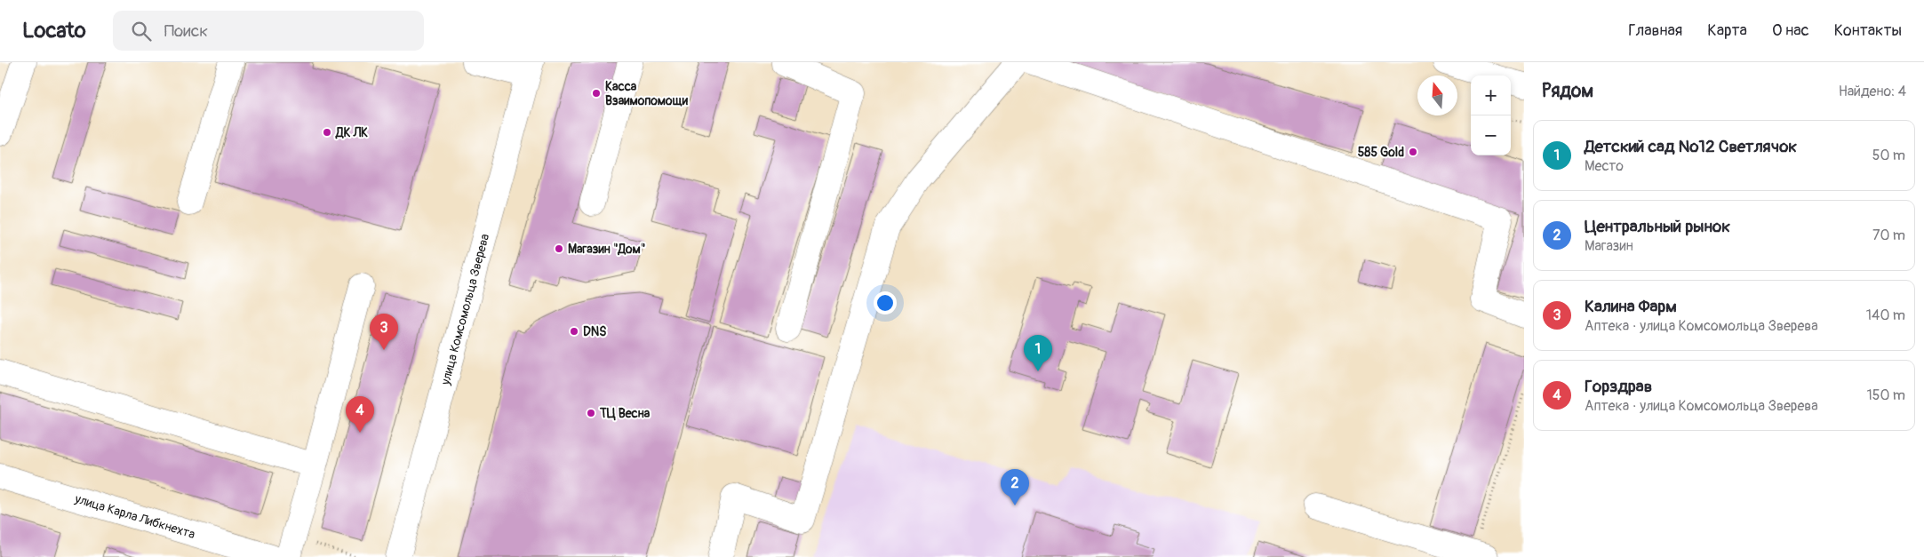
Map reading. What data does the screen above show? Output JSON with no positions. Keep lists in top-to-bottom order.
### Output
{
  "streets": {
    "street": ["улица Комсомольца Зверева", "улица Карла Либкнехта"]
  },
  "places": [
    "Касса Взаимопомощи",
    "ДК ЛК",
    "585 Gold",
    "Магазин \"Дом\"",
    "DNS",
    "ТЦ Весна"
  ],
  "north": "top",
  "page": {
    "header": "Locato",
    "search": "Поиск",
    "nav": [
      "Главная",
      "Карта",
      "О нас",
      "Контакты"
    ],
    "heading": ["Рядом", "Найдено: 4"],
    "map_buttons": ["+", "−"],
    "list": [
      {
        "mark": "1",
        "name": "Детский сад №12 Светлячок",
        "note": "Место",
        "value": "50 m"
      },
      {
        "mark": "2",
        "name": "Центральный рынок",
        "note": "Магазин",
        "value": "70 m"
      },
      {
        "mark": "3",
        "name": "Калина Фарм",
        "note": "Аптека · улица Комсомольца Зверева",
        "value": "140 m"
      },
      {
        "mark": "4",
        "name": "Горздрав",
        "note": "Аптека · улица Комсомольца Зверева",
        "value": "150 m"
      }
    ],
    "pins": [
      "3",
      "1",
      "4",
      "2"
    ]
  }
}
